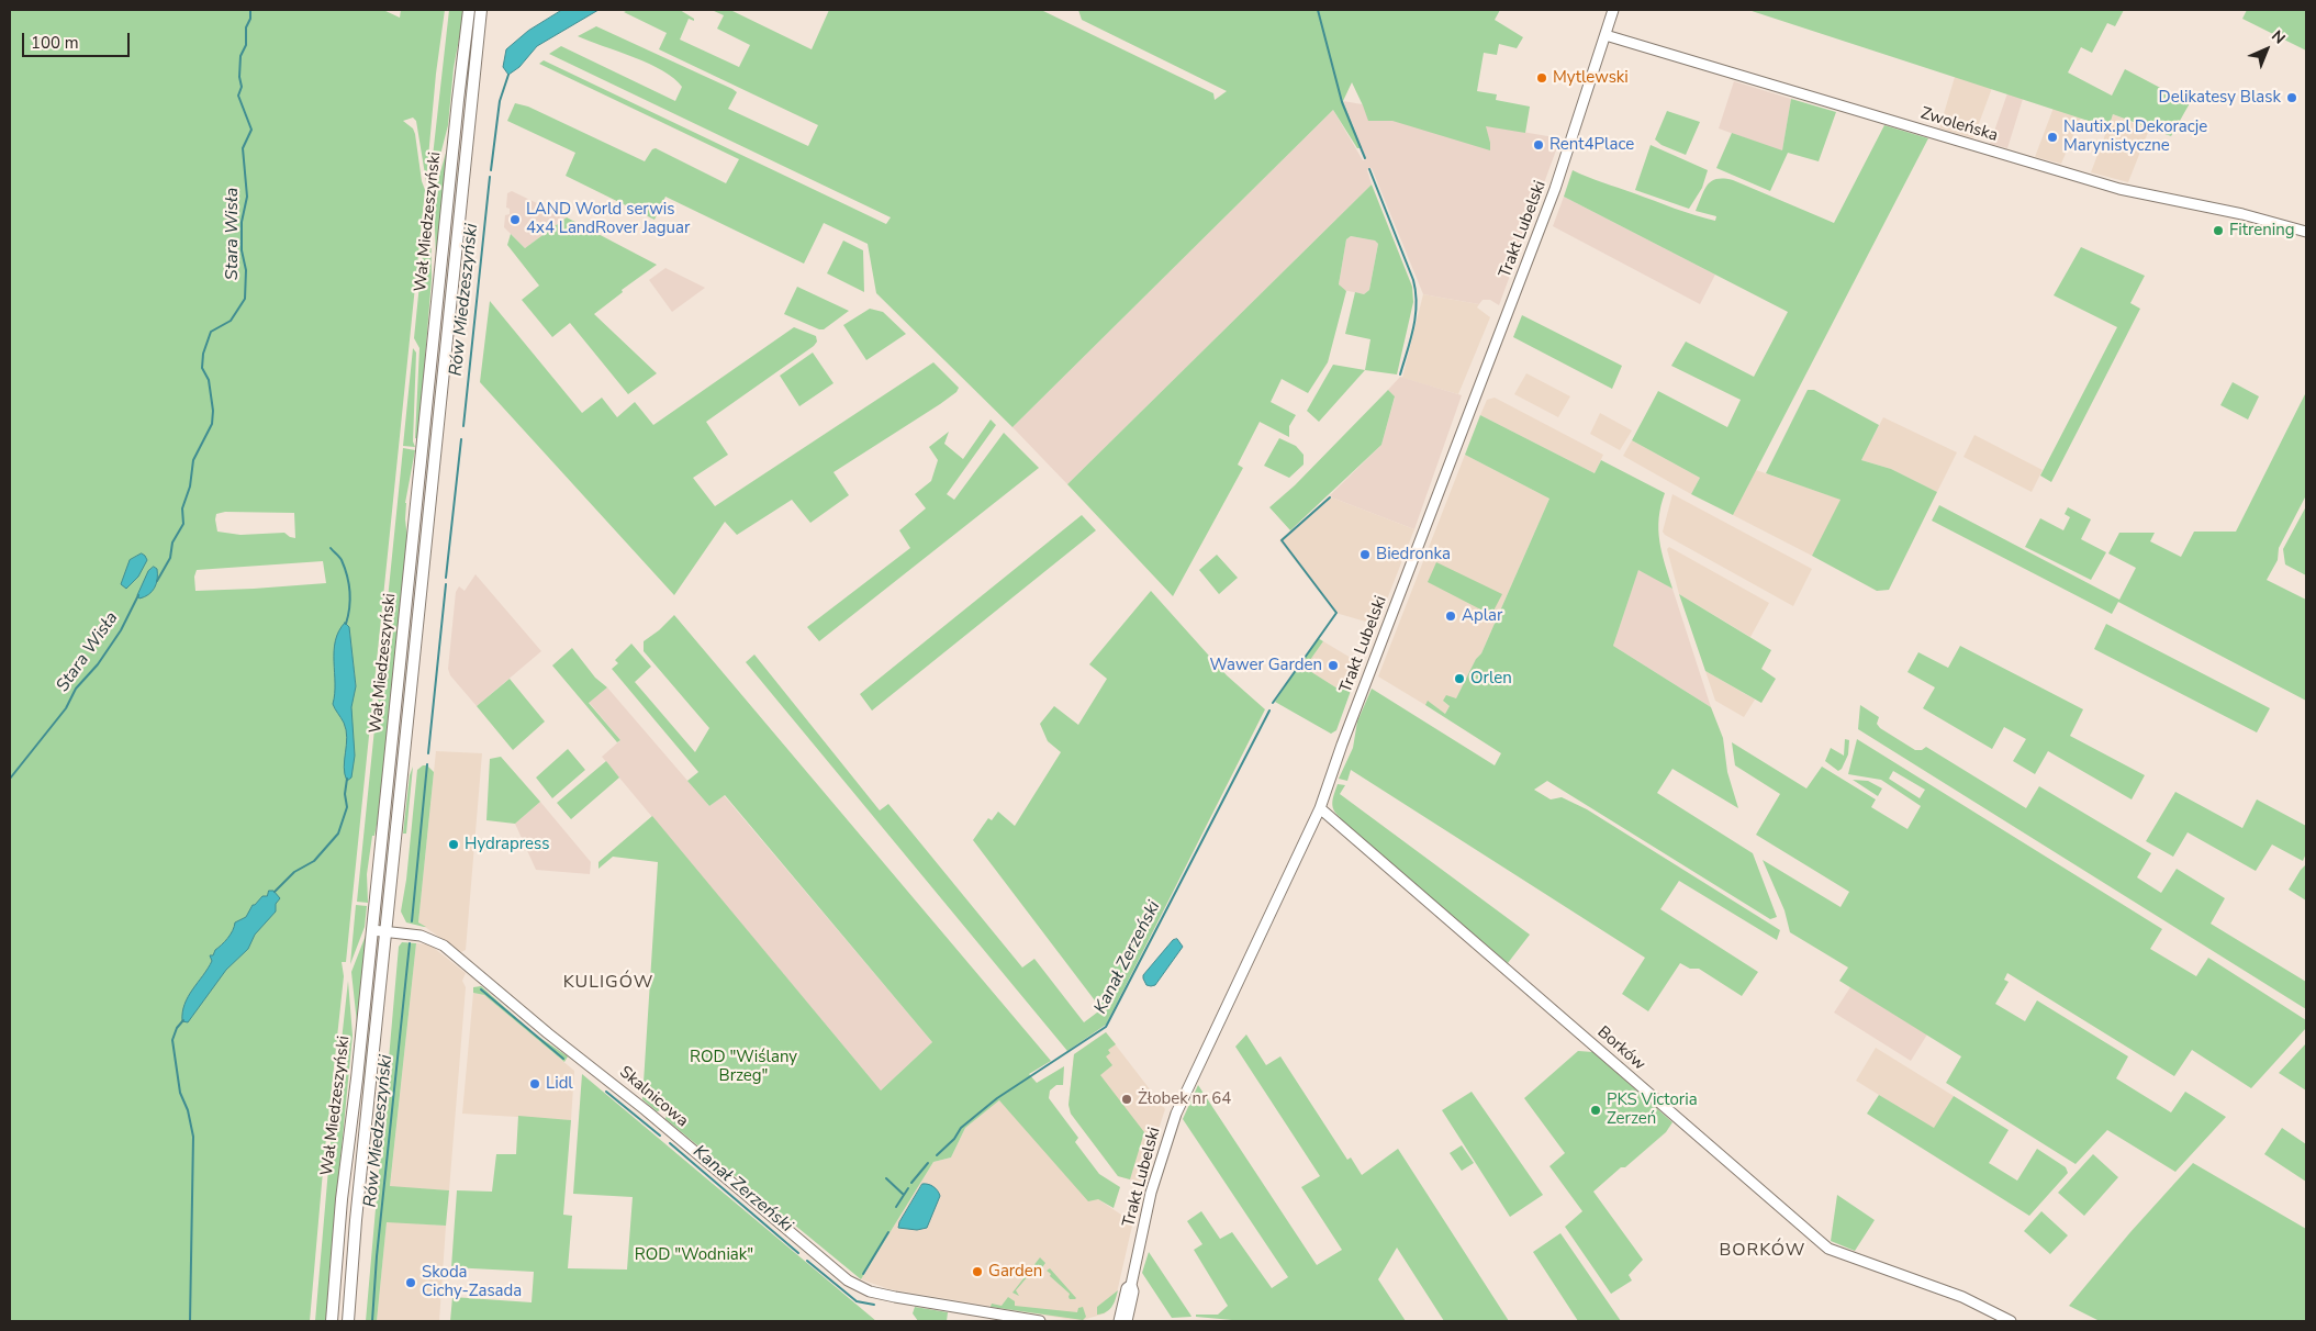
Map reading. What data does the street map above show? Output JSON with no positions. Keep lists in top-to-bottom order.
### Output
{
  "streets": {
    "main road": ["Wał Miedzeszyński"],
    "street": [
      "Zwoleńska",
      "Trakt Lubelski",
      "Borków",
      "Skalnicowa"
    ]
  },
  "crossings": [
    ["Zwoleńska", "Trakt Lubelski"],
    ["Wał Miedzeszyński", "Skalnicowa"],
    ["Trakt Lubelski", "Borków"]
  ],
  "districts": ["KULIGÓW", "BORKÓW"],
  "water": ["Stara Wisła", "Rów Miedzeszyński", "Kanał Zerzeński"],
  "parks": ["ROD \"Wiślany Brzeg\"", "ROD \"Wodniak\""],
  "places": [
    "Mytlewski",
    "Delikatesy Blask",
    "Nautix.pl Dekoracje Marynistyczne",
    "Rent4Place",
    "LAND World serwis 4x4 LandRover Jaguar",
    "Fitrening",
    "Biedronka",
    "Aplar",
    "Wawer Garden",
    "Orlen",
    "Hydrapress",
    "Lidl",
    "Żłobek nr 64",
    "PKS Victoria Zerzeń",
    "Garden",
    "Skoda Cichy-Zasada"
  ],
  "scale_bar": "100 m",
  "north": "top right"
}
